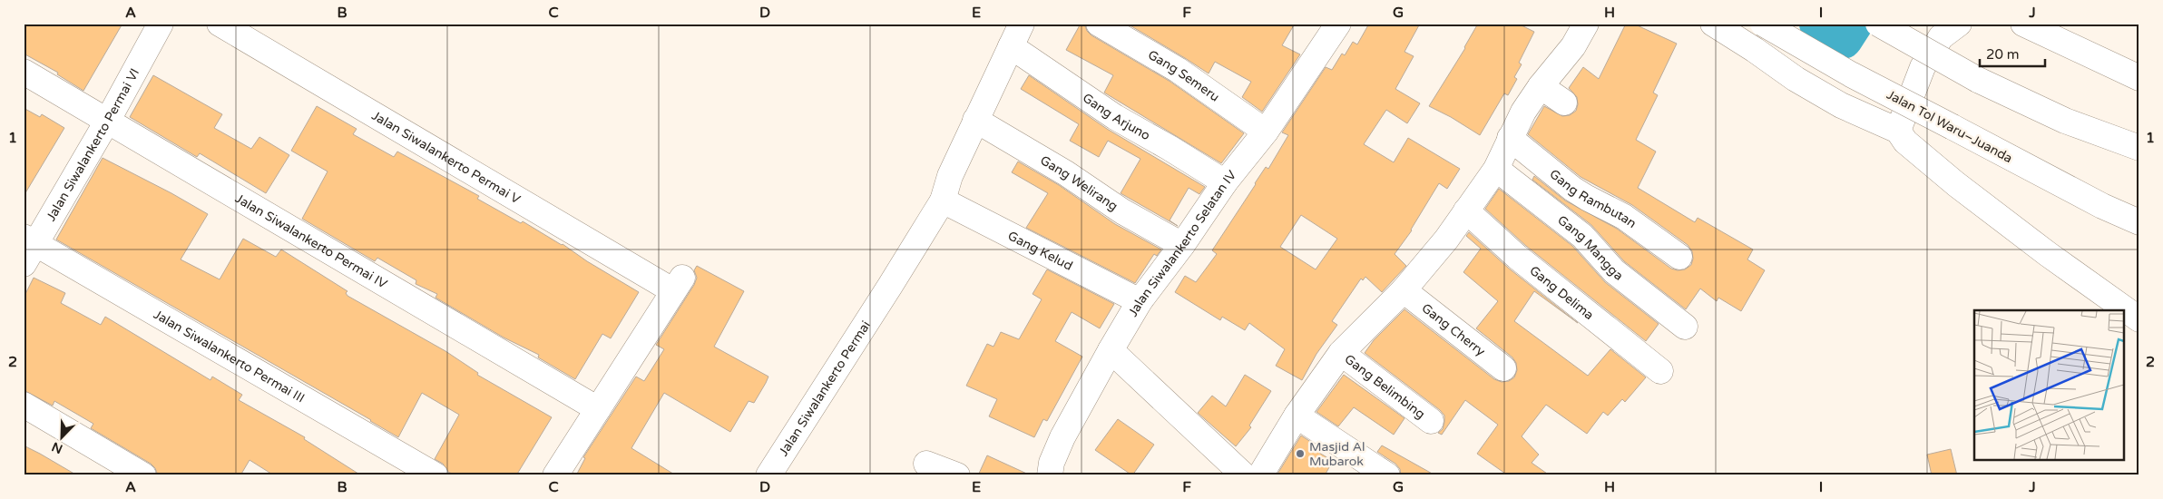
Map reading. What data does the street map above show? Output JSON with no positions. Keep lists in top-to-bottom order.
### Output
{
  "streets": {
    "main road": [
      "Gang Semeru",
      "Gang Arjuno",
      "Jalan Tol Waru–Juanda",
      "Jalan Siwalankerto Permai VI",
      "Jalan Siwalankerto Permai V",
      "Gang Welirang",
      "Gang Rambutan",
      "Jalan Siwalankerto Permai IV",
      "Jalan Siwalankerto Selatan IV",
      "Gang Mangga",
      "Gang Kelud",
      "Gang Delima",
      "Gang Cherry",
      "Jalan Siwalankerto Permai III",
      "Gang Belimbing",
      "Jalan Siwalankerto Permai"
    ]
  },
  "crossings": [
    ["Gang Semeru", "Jalan Siwalankerto Selatan IV"],
    ["Gang Arjuno", "Jalan Siwalankerto Selatan IV"],
    ["Gang Arjuno", "Jalan Siwalankerto Permai"],
    ["Jalan Siwalankerto Permai VI", "Jalan Siwalankerto Permai IV"],
    ["Jalan Siwalankerto Permai VI", "Jalan Siwalankerto Permai III"],
    ["Jalan Siwalankerto Permai V", "Jalan Siwalankerto Permai IV"],
    ["Gang Welirang", "Jalan Siwalankerto Selatan IV"],
    ["Gang Welirang", "Jalan Siwalankerto Permai"],
    ["Jalan Siwalankerto Selatan IV", "Gang Kelud"],
    ["Gang Kelud", "Jalan Siwalankerto Permai"]
  ],
  "places": ["Masjid Al Mubarok"],
  "scale_bar": "20 m",
  "north": "bottom left",
  "grid": {
    "columns": [
      "A",
      "B",
      "C",
      "D",
      "E",
      "F",
      "G",
      "H",
      "I",
      "J"
    ],
    "rows": ["1", "2"]
  }
}
